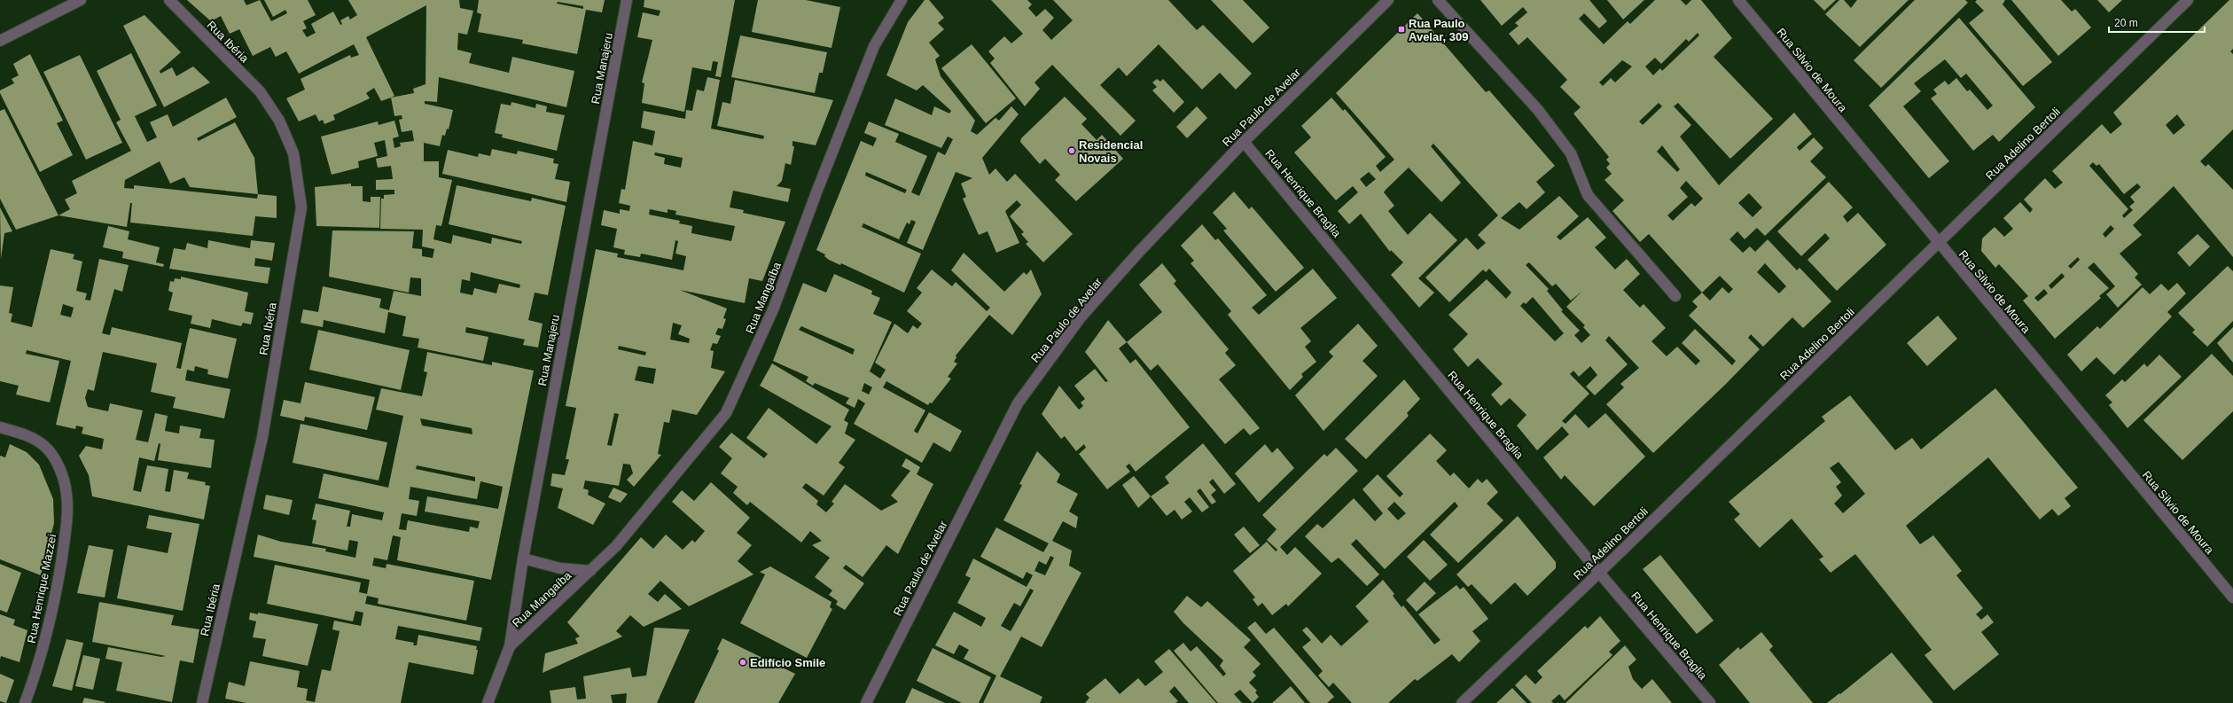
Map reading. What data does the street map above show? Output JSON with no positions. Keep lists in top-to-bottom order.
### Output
{
  "streets": {
    "street": [
      "Rua Ibéria",
      "Rua Manajeru",
      "Rua Silvio de Moura",
      "Rua Paulo de Avelar",
      "Rua Adelino Bertoli",
      "Rua Henrique Braglia",
      "Rua Mangaíba",
      "Rua Henrique Mazzei"
    ]
  },
  "crossings": [
    ["Rua Manajeru", "Rua Mangaíba"],
    ["Rua Silvio de Moura", "Rua Adelino Bertoli"],
    ["Rua Paulo de Avelar", "Rua Henrique Braglia"],
    ["Rua Adelino Bertoli", "Rua Henrique Braglia"]
  ],
  "places": {
    "transit": ["Rua Paulo Avelar, 309"],
    "other": ["Residencial Novais", "Edifício Smile"]
  },
  "scale_bar": "20 m"
}
